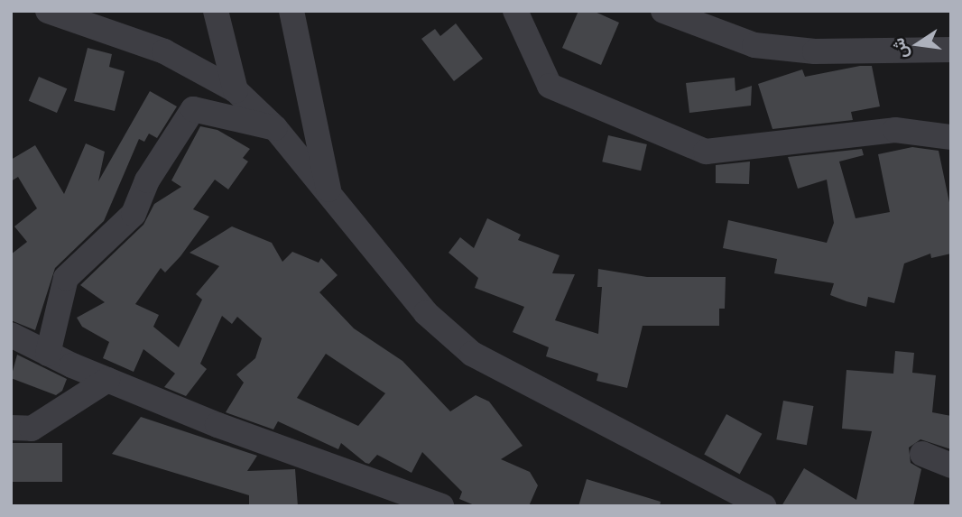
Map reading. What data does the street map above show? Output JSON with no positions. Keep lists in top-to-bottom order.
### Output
{
  "north": "left"
}
